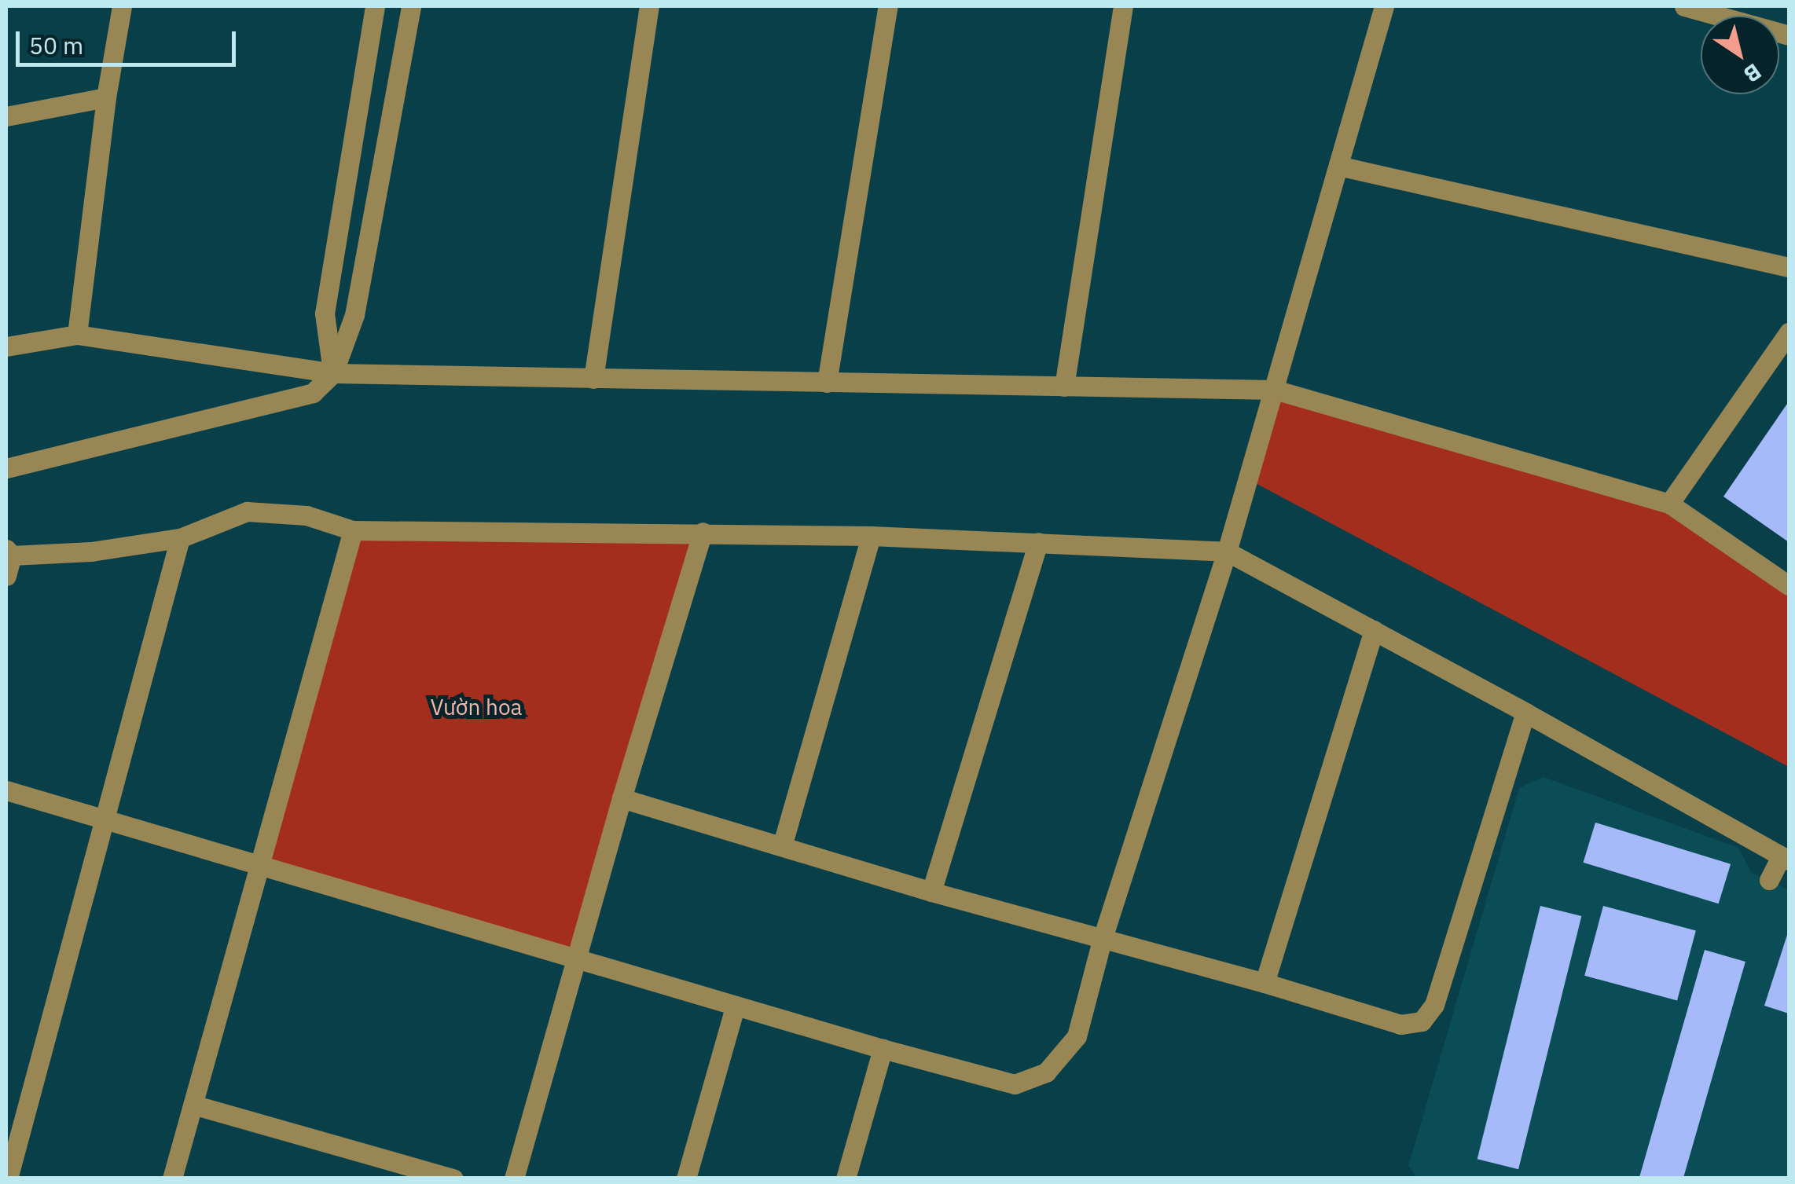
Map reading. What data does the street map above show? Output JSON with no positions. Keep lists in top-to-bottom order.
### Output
{
  "parks": ["Vườn hoa"],
  "scale_bar": "50 m",
  "north": "bottom right"
}
